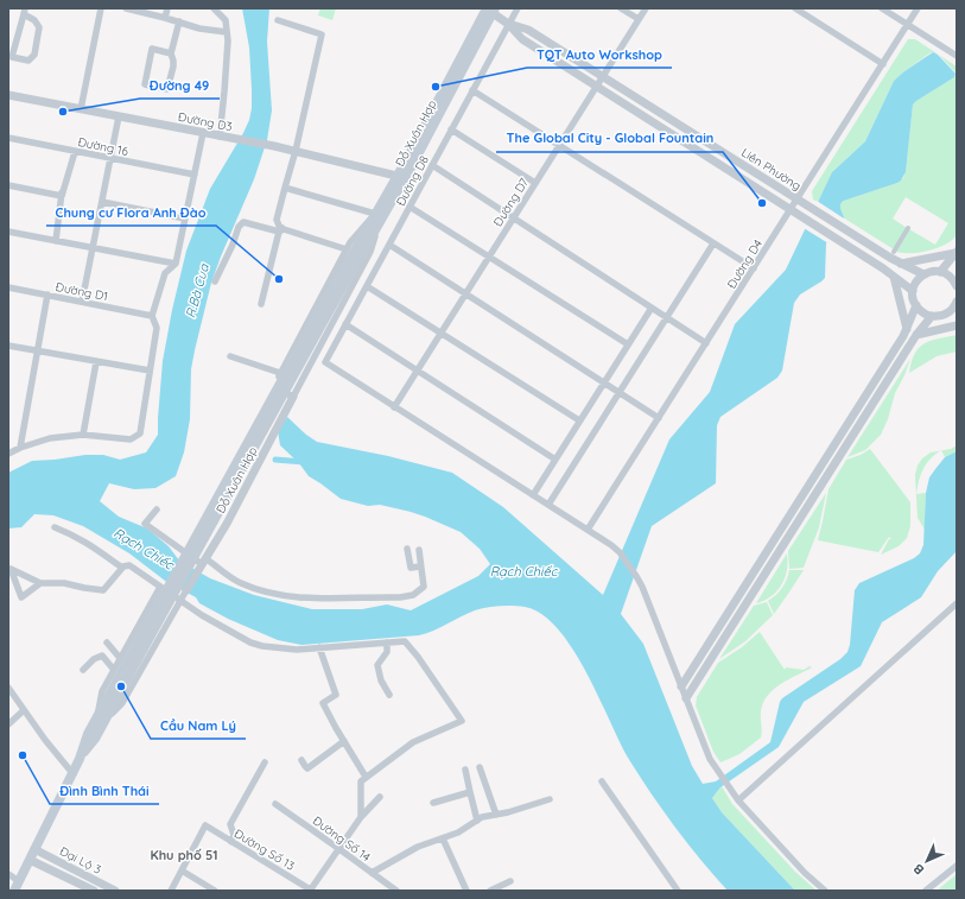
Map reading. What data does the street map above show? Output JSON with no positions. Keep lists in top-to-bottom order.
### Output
{
  "streets": {
    "main road": ["Đỗ Xuân Hợp"],
    "street": [
      "Đường D3",
      "Đường 16",
      "Liên Phường",
      "Đường D8",
      "Đường D7",
      "Đường D4",
      "Đường D1",
      "Đường Số 14",
      "Đường Số 13",
      "Đại Lộ 3"
    ]
  },
  "crossings": [
    ["Đường D3", "Đỗ Xuân Hợp"],
    ["Đỗ Xuân Hợp", "Liên Phường"],
    ["Liên Phường", "Đường D8"],
    ["Liên Phường", "Đường D7"],
    ["Liên Phường", "Đường D4"],
    ["Đường D8", "Đường D7"]
  ],
  "districts": ["Khu phố 51"],
  "water": ["R.Bà Cua", "Rạch Chiếc"],
  "places": [
    "TQT Auto Workshop",
    "Đường 49",
    "The Global City - Global Fountain",
    "Chung cư Flora Anh Đào",
    "Cầu Nam Lý",
    "Đình Bình Thái"
  ],
  "north": "bottom left"
}
